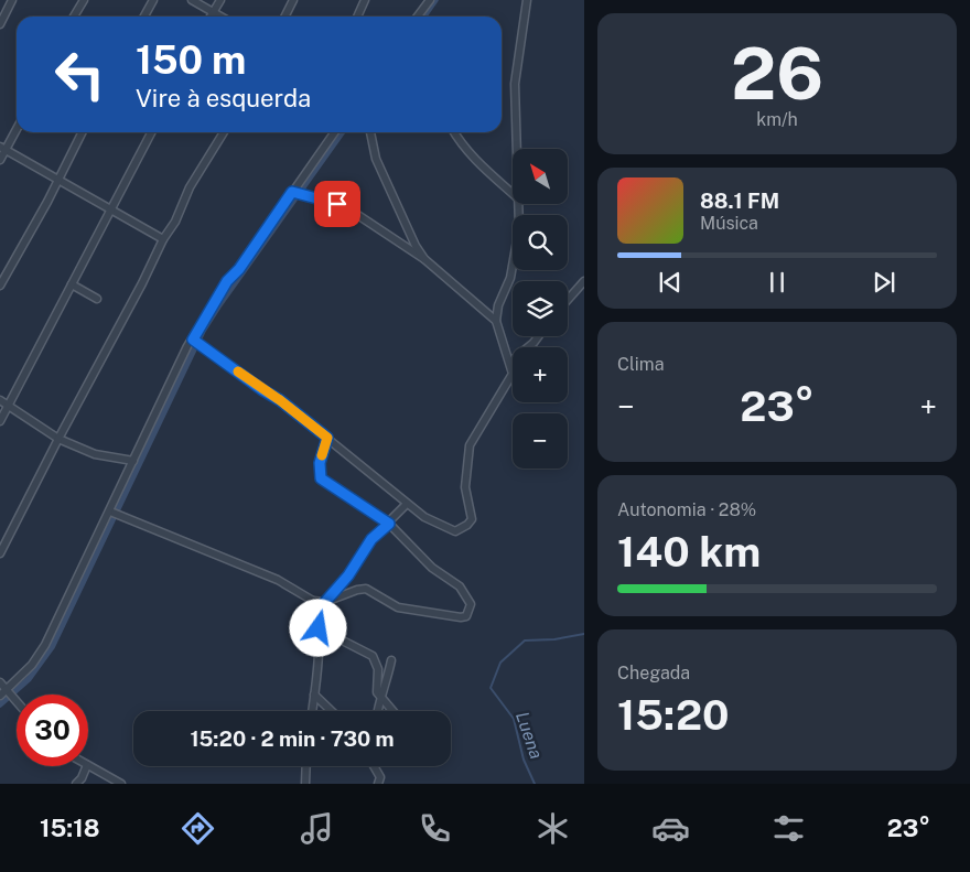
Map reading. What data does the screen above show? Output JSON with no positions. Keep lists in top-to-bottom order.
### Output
{
  "water": ["Luena"],
  "north": "top left",
  "page": {
    "tile": [
      ["26", "km/h"],
      "Clima",
      ["Autonomia · 28%", "140 km"],
      ["Chegada", "15:20"]
    ],
    "turn": ["150 m", "Vire à esquerda"],
    "map_buttons": ["+", "−"],
    "song": ["88.1 FM", "Música"],
    "heat": ["−", "23°", "+"],
    "limit": "30",
    "trip": "15:20 · 2 min · 730 m",
    "tabs": ["15:18", "23°"]
  }
}
